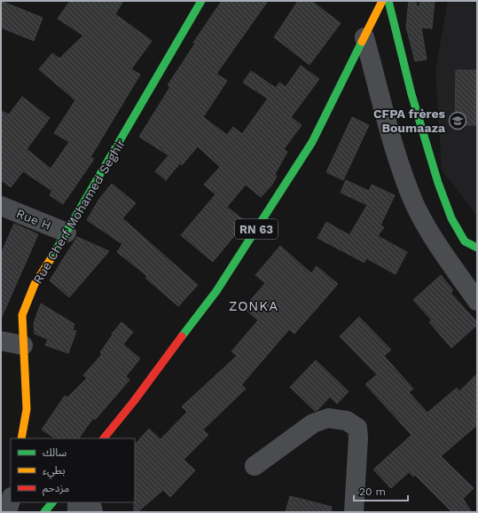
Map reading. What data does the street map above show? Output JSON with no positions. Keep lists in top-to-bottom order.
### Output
{
  "streets": {
    "street": ["Rue Cherf Mohamed Seghir", "Rue H", "RN 63"]
  },
  "crossings": [
    ["Rue Cherf Mohamed Seghir", "Rue H"]
  ],
  "districts": ["ZONKA"],
  "places": {
    "school or university": ["CFPA frères Boumaaza"]
  },
  "legend": ["سالك", "بطيء", "مزدحم"],
  "scale_bar": "20 m"
}
